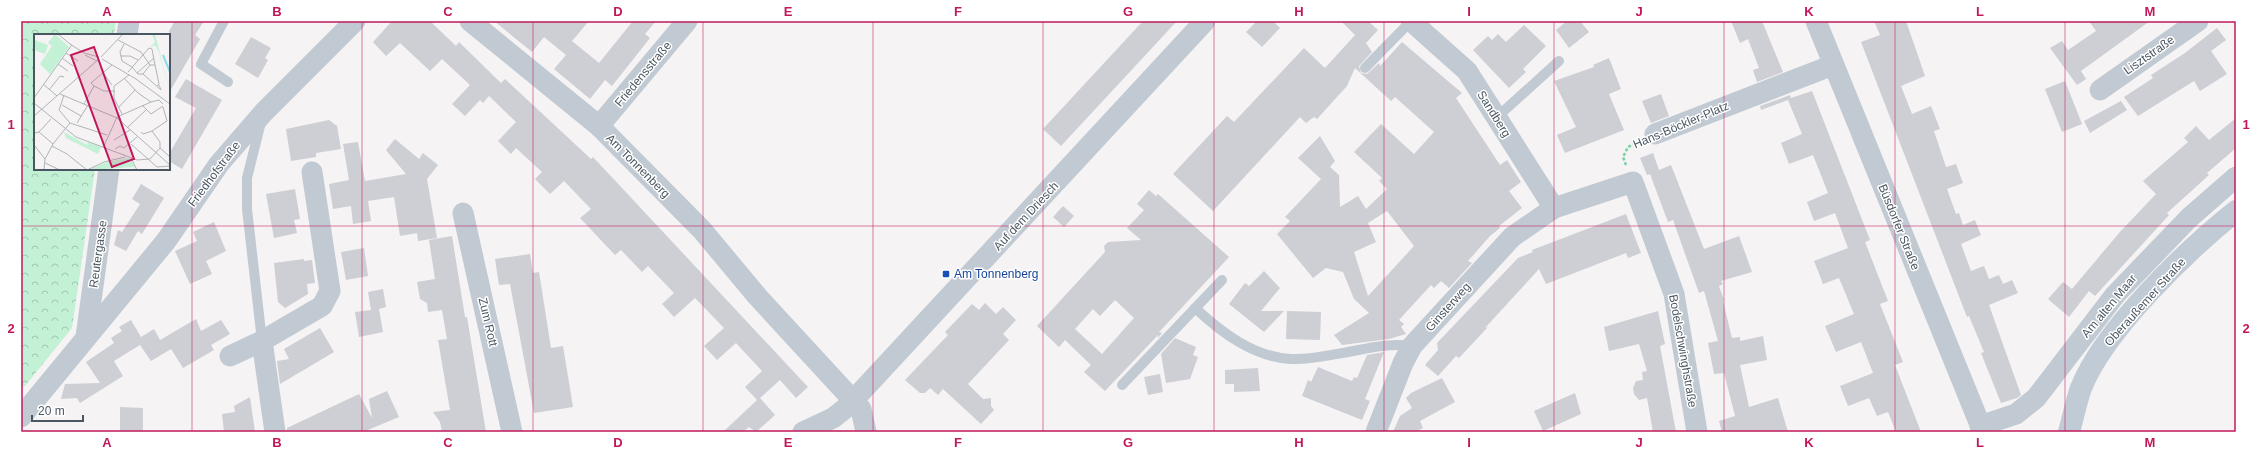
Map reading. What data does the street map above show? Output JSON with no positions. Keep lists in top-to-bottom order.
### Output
{
  "streets": {
    "main road": ["Oberaußemer Straße"],
    "street": [
      "Lisztstraße",
      "Friedensstraße",
      "Sandberg",
      "Hans-Böckler-Platz",
      "Am Tonnenberg",
      "Friedhofstraße",
      "Auf dem Driesch",
      "Büsdorfer Straße",
      "Reutergasse",
      "Am alten Maar",
      "Ginsterweg",
      "Zum Rott",
      "Bodelschwinghstraße"
    ]
  },
  "crossings": [
    ["Friedensstraße", "Am Tonnenberg"],
    ["Sandberg", "Ginsterweg"],
    ["Hans-Böckler-Platz", "Büsdorfer Straße"],
    ["Hans-Böckler-Platz", "Bodelschwinghstraße"],
    ["Am Tonnenberg", "Auf dem Driesch"],
    ["Friedhofstraße", "Reutergasse"],
    ["Büsdorfer Straße", "Am alten Maar"]
  ],
  "places": {
    "transit": ["Am Tonnenberg"]
  },
  "scale_bar": "20 m",
  "grid": {
    "columns": [
      "A",
      "B",
      "C",
      "D",
      "E",
      "F",
      "G",
      "H",
      "I",
      "J",
      "K",
      "L",
      "M"
    ],
    "rows": ["1", "2"]
  }
}
